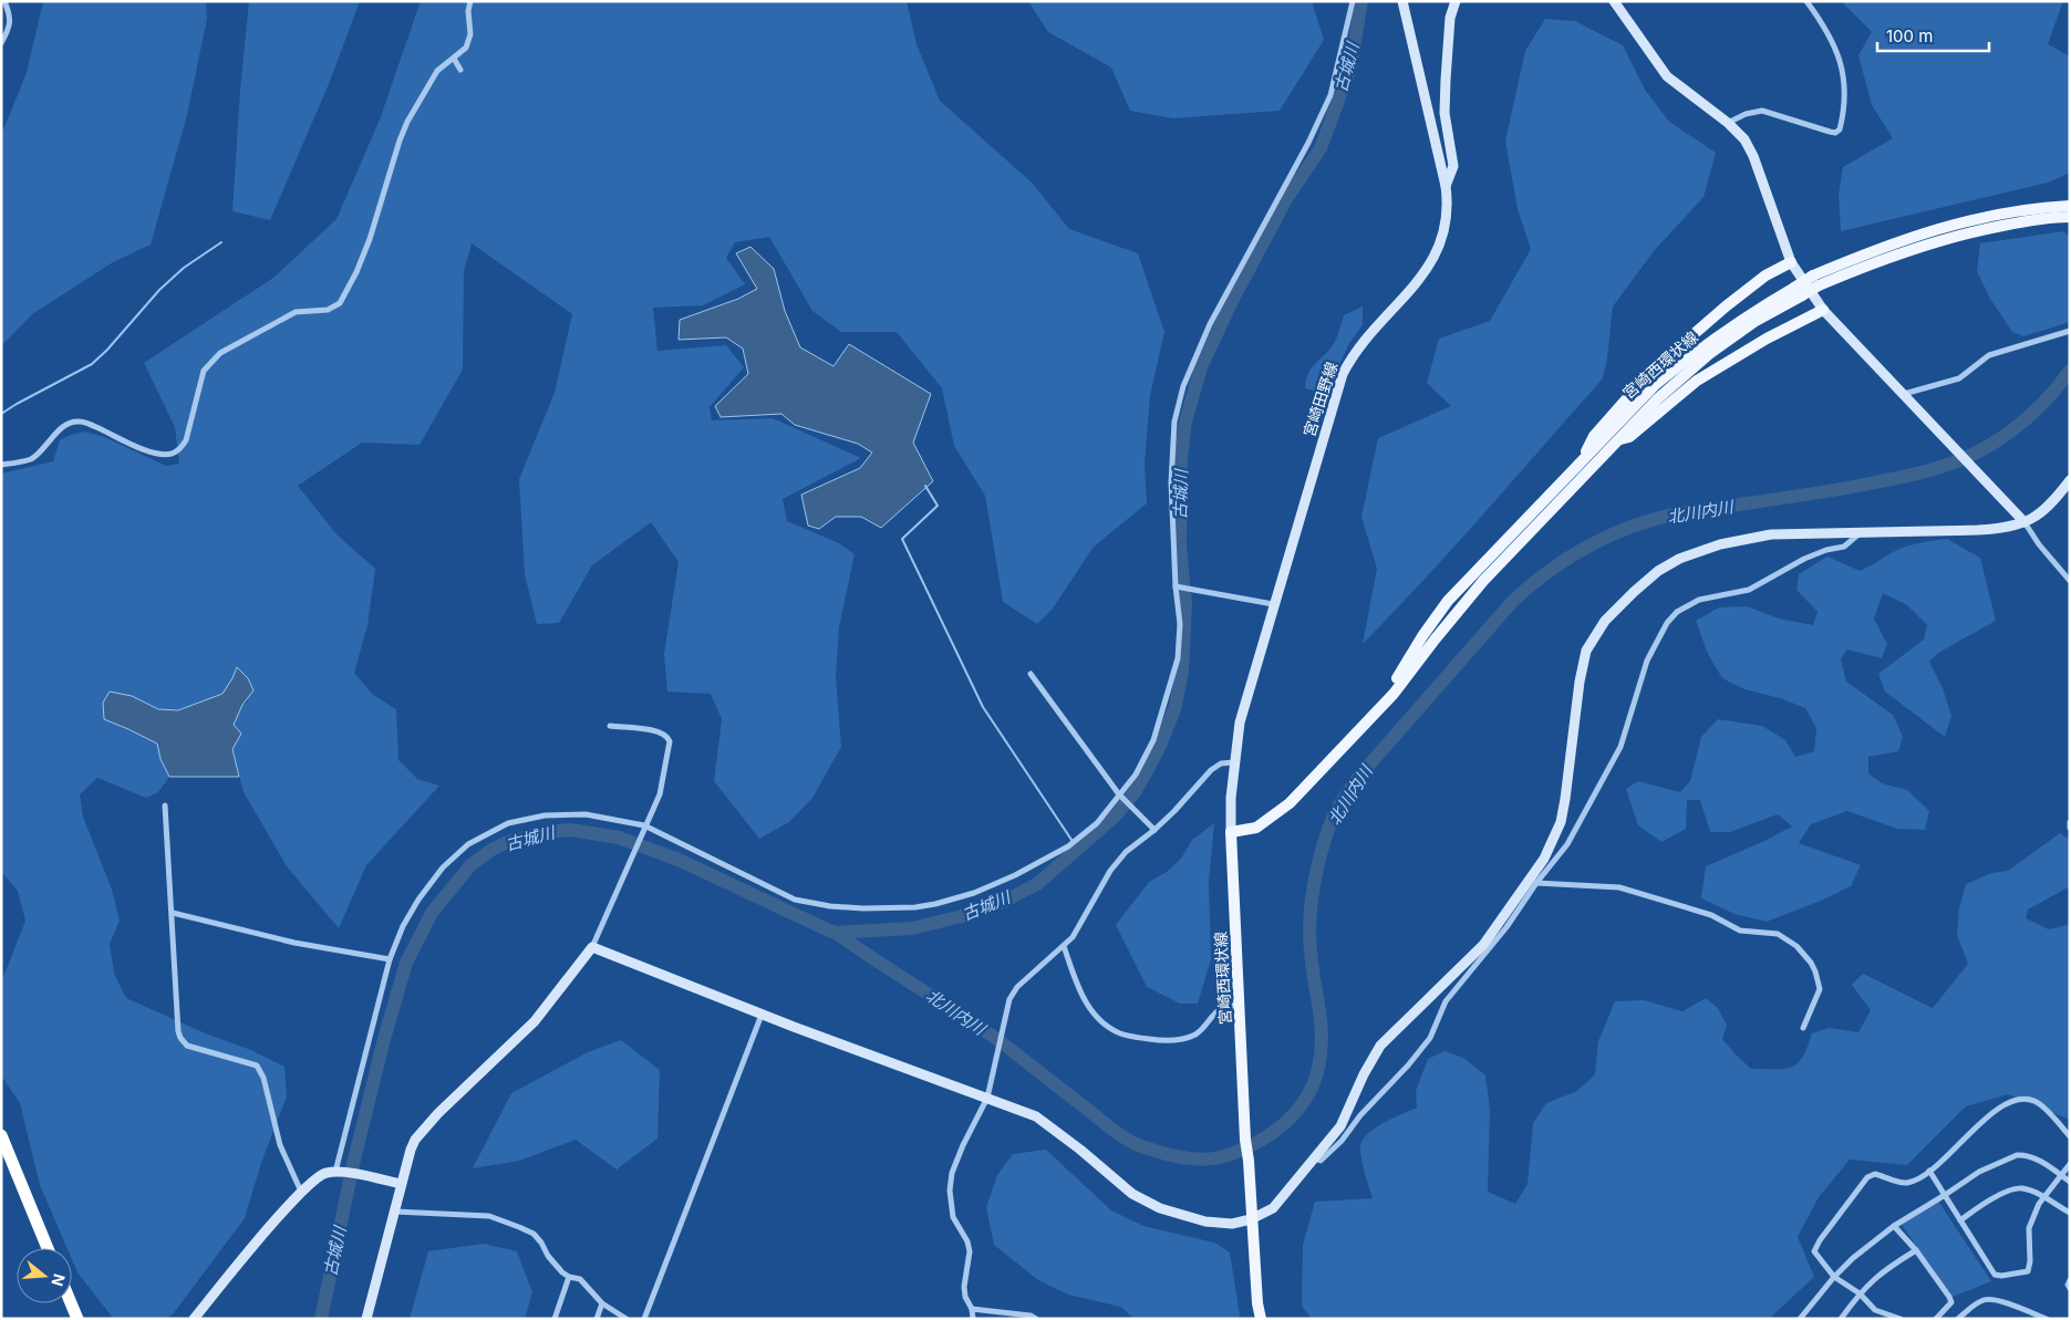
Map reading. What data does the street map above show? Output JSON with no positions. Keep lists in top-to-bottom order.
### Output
{
  "streets": {
    "main road": ["宮崎西環状線"],
    "street": ["宮崎田野線"]
  },
  "crossings": [
    ["宮崎西環状線", "宮崎田野線"]
  ],
  "water": ["古城川", "北川内川"],
  "scale_bar": "100 m",
  "north": "right"
}
